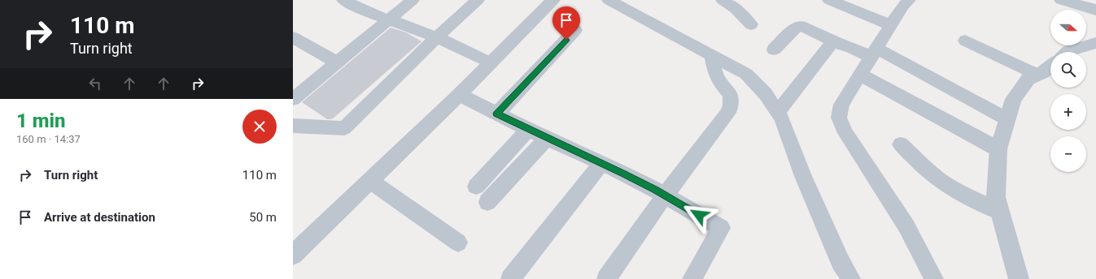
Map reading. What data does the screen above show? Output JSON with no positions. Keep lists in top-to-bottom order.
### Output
{
  "north": "right",
  "page": {
    "turn": ["110 m", "Turn right"],
    "map_buttons": ["+", "−"],
    "heading": ["1 min", "160 m · 14:37"],
    "list": [
      {
        "name": "Turn right",
        "value": "110 m"
      },
      {
        "name": "Arrive at destination",
        "value": "50 m"
      }
    ]
  }
}
